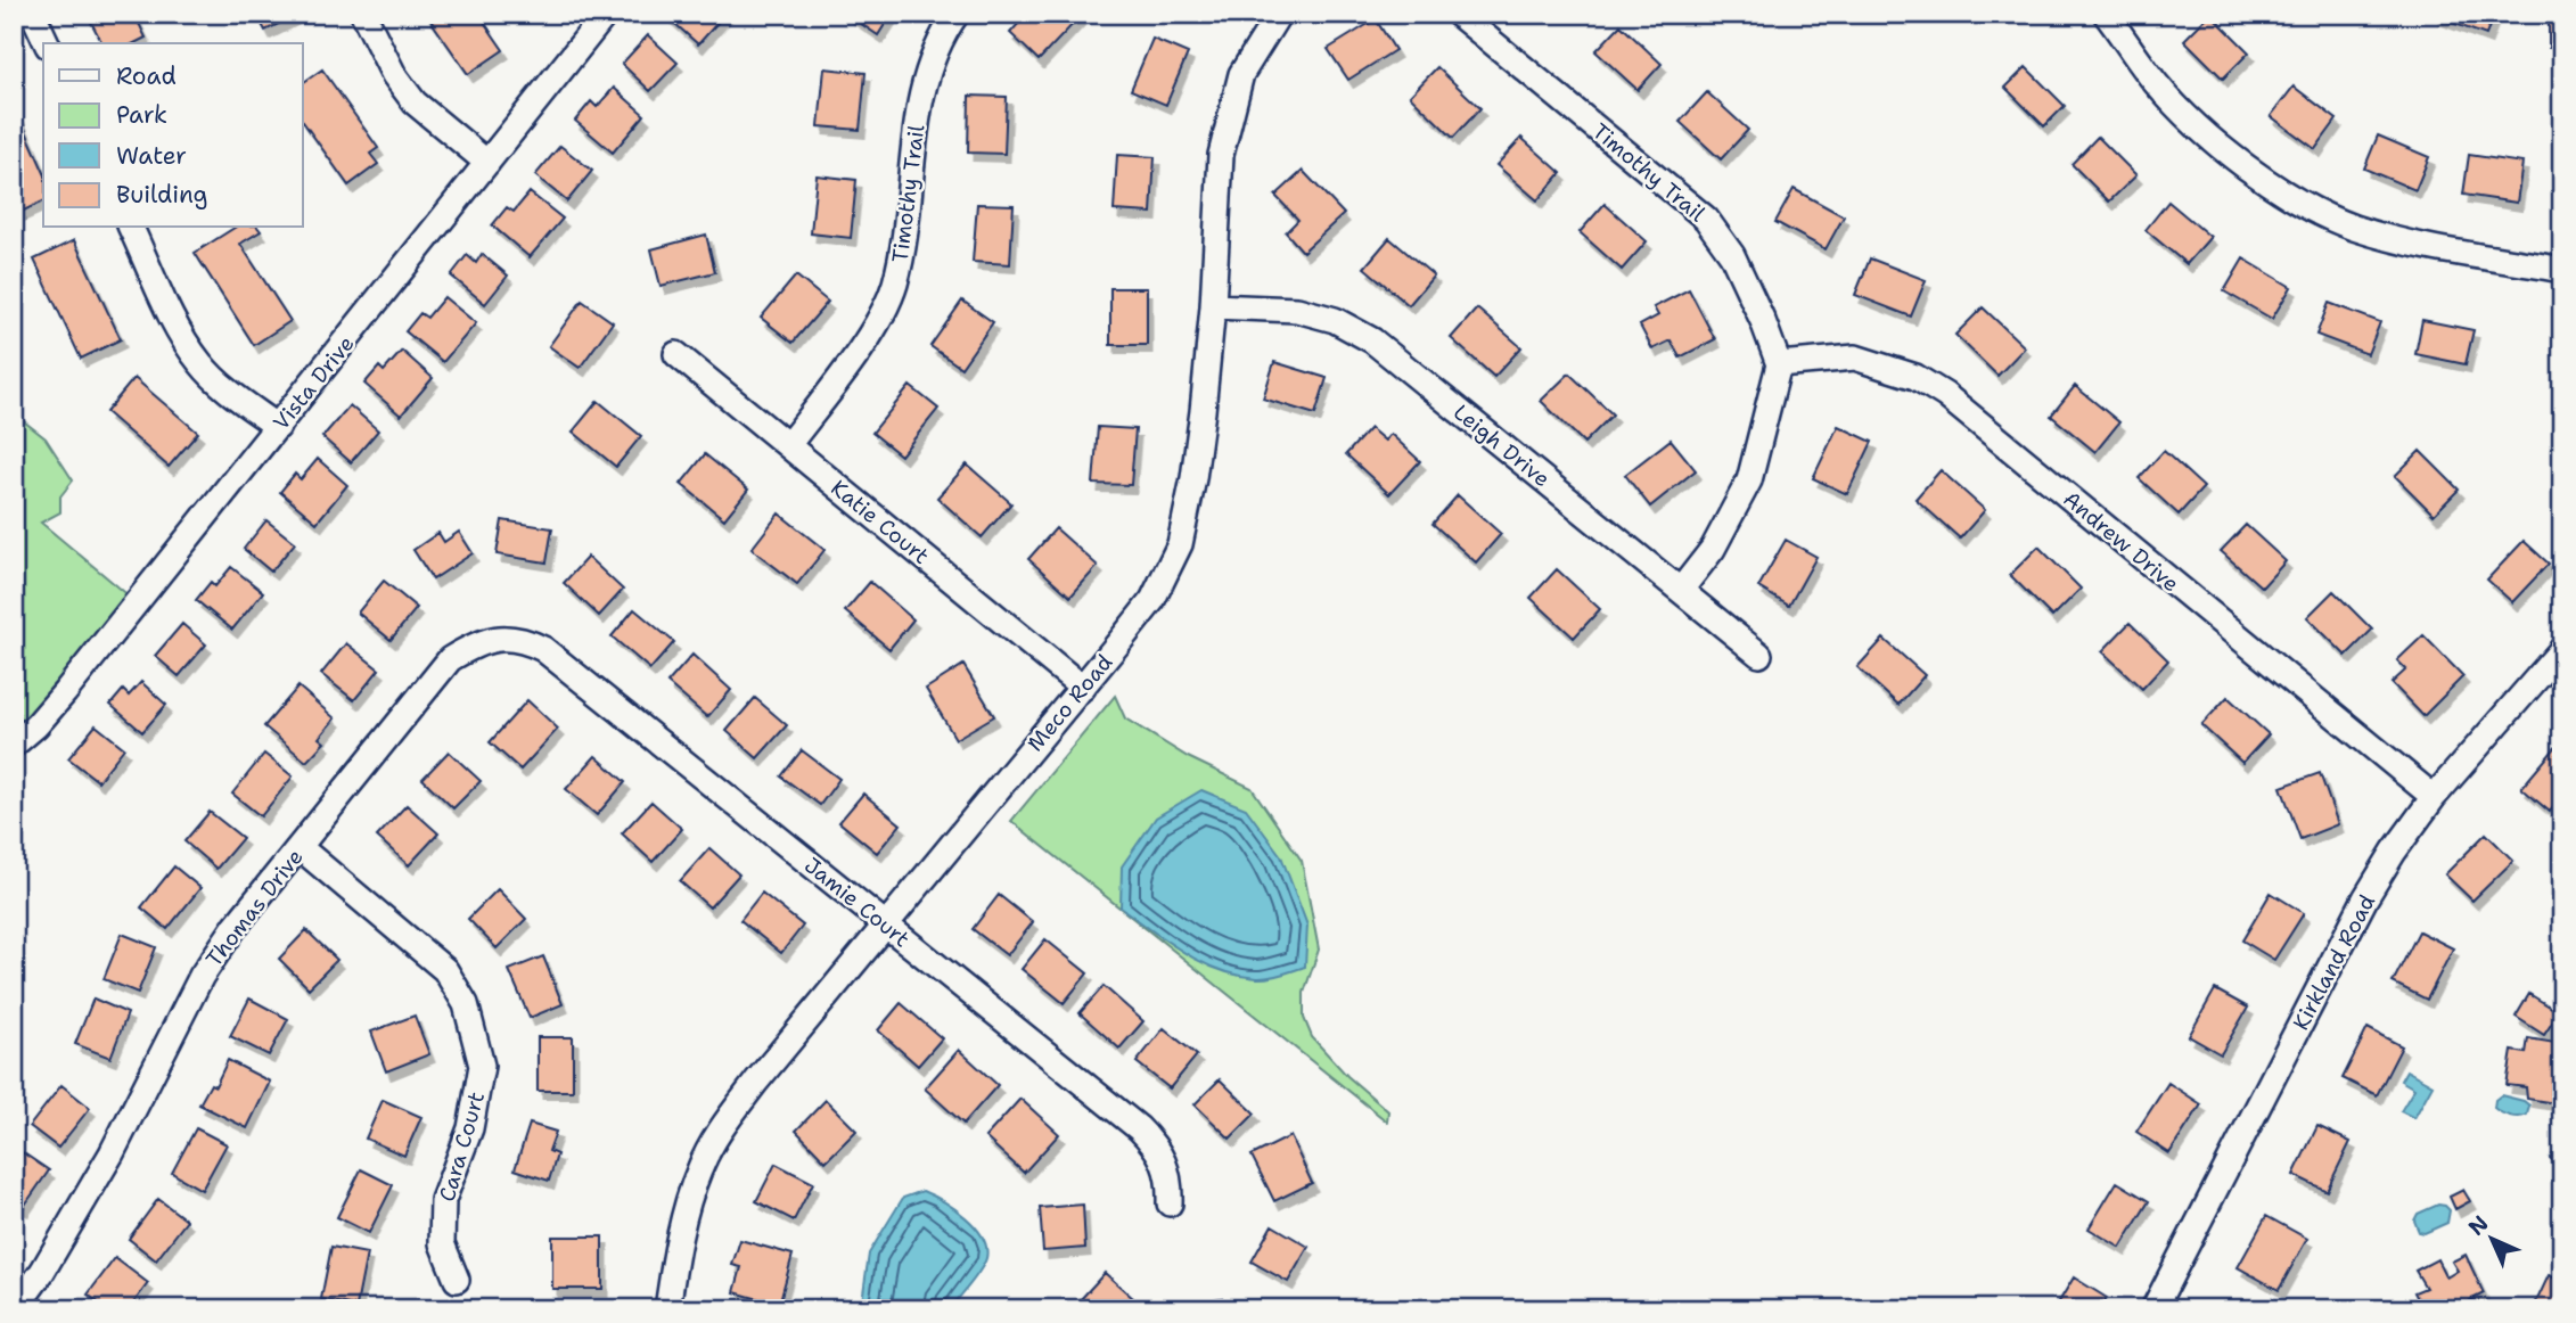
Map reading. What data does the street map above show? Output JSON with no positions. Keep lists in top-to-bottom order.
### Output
{
  "streets": {
    "street": [
      "Timothy Trail",
      "Vista Drive",
      "Leigh Drive",
      "Katie Court",
      "Andrew Drive",
      "Meco Road",
      "Jamie Court",
      "Thomas Drive",
      "Kirkland Road",
      "Cara Court"
    ]
  },
  "crossings": [
    ["Timothy Trail", "Katie Court"],
    ["Timothy Trail", "Andrew Drive"],
    ["Leigh Drive", "Meco Road"],
    ["Katie Court", "Meco Road"],
    ["Andrew Drive", "Kirkland Road"],
    ["Meco Road", "Jamie Court"],
    ["Jamie Court", "Thomas Drive"],
    ["Thomas Drive", "Cara Court"]
  ],
  "legend": [
    "Road",
    "Park",
    "Water",
    "Building"
  ],
  "north": "top left"
}
